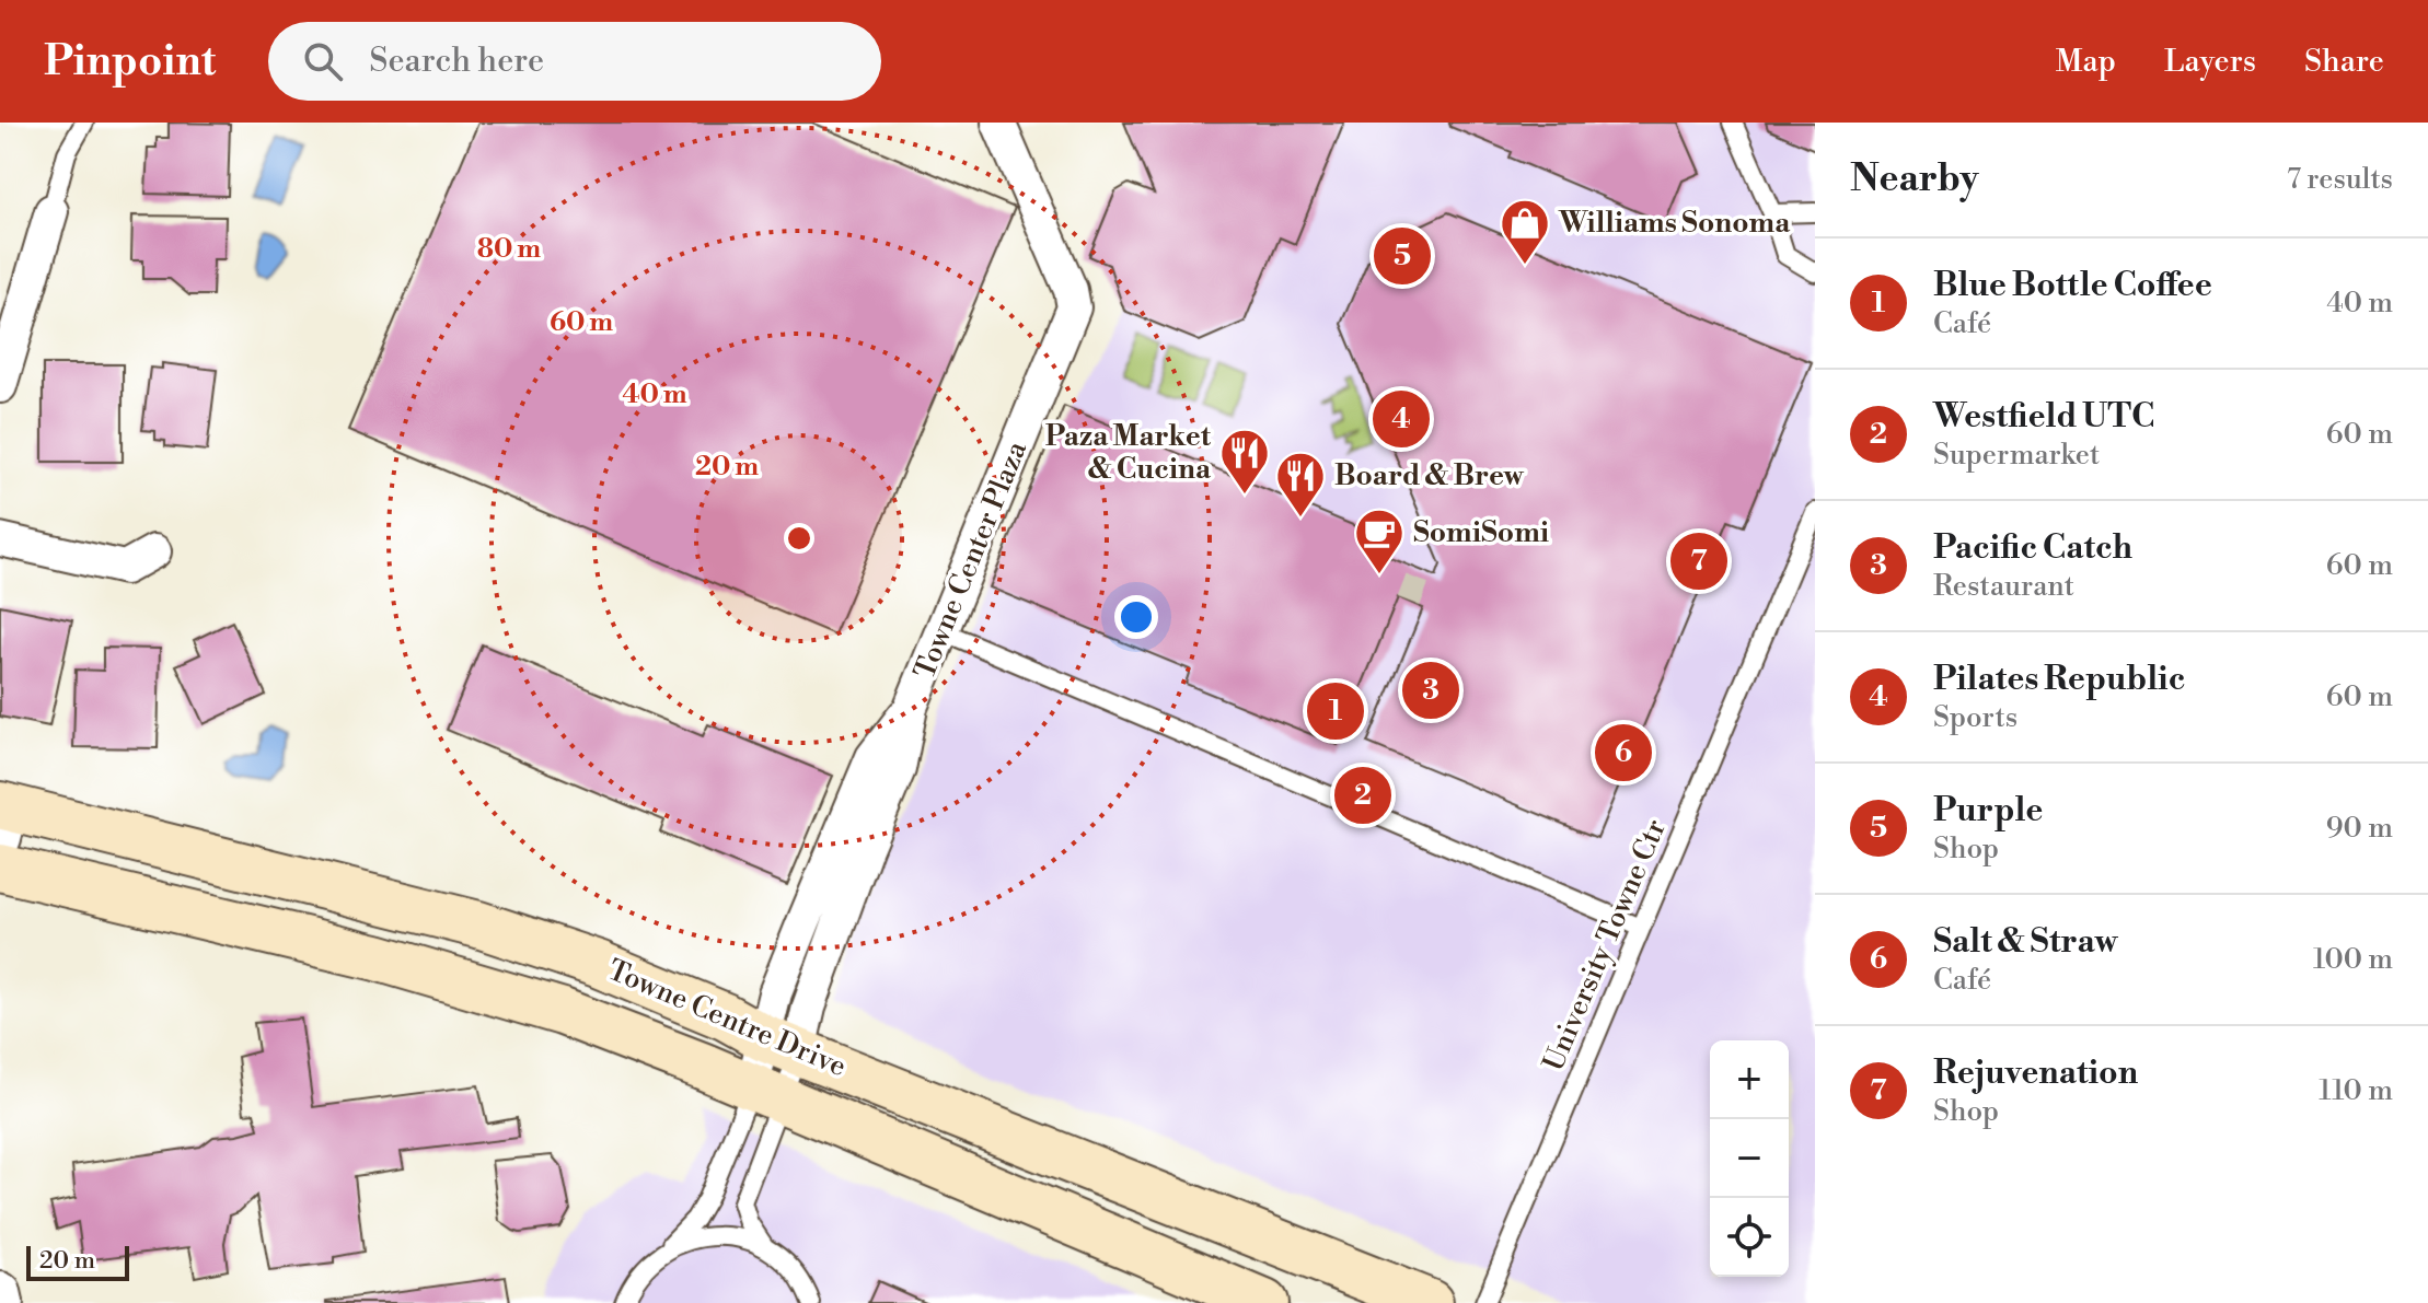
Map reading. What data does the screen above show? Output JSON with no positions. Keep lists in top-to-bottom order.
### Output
{
  "streets": {
    "main road": ["Towne Centre Drive"],
    "street": ["Towne Center Plaza"],
    "lane": ["University Towne Ctr"]
  },
  "crossings": [
    ["Towne Center Plaza", "Towne Centre Drive"]
  ],
  "places": {
    "shop": ["Williams Sonoma"],
    "restaurant": ["Paza Market & Cucina", "Board & Brew"],
    "cafe": ["SomiSomi"]
  },
  "scale_bar": "20 m",
  "page": {
    "header": "Pinpoint",
    "search": "Search here",
    "nav": ["Map", "Layers", "Share"],
    "heading": ["Nearby", "7 results"],
    "pins": [
      "5",
      "4",
      "7",
      "3",
      "1",
      "6",
      "2"
    ],
    "list": [
      {
        "mark": "1",
        "name": "Blue Bottle Coffee",
        "note": "Café",
        "value": "40 m"
      },
      {
        "mark": "2",
        "name": "Westfield UTC",
        "note": "Supermarket",
        "value": "60 m"
      },
      {
        "mark": "3",
        "name": "Pacific Catch",
        "note": "Restaurant",
        "value": "60 m"
      },
      {
        "mark": "4",
        "name": "Pilates Republic",
        "note": "Sports",
        "value": "60 m"
      },
      {
        "mark": "5",
        "name": "Purple",
        "note": "Shop",
        "value": "90 m"
      },
      {
        "mark": "6",
        "name": "Salt & Straw",
        "note": "Café",
        "value": "100 m"
      },
      {
        "mark": "7",
        "name": "Rejuvenation",
        "note": "Shop",
        "value": "110 m"
      }
    ],
    "map_buttons": ["+", "−"],
    "scale": "20 m"
  },
  "rings": [
    "80 m",
    "60 m",
    "40 m",
    "20 m"
  ]
}
